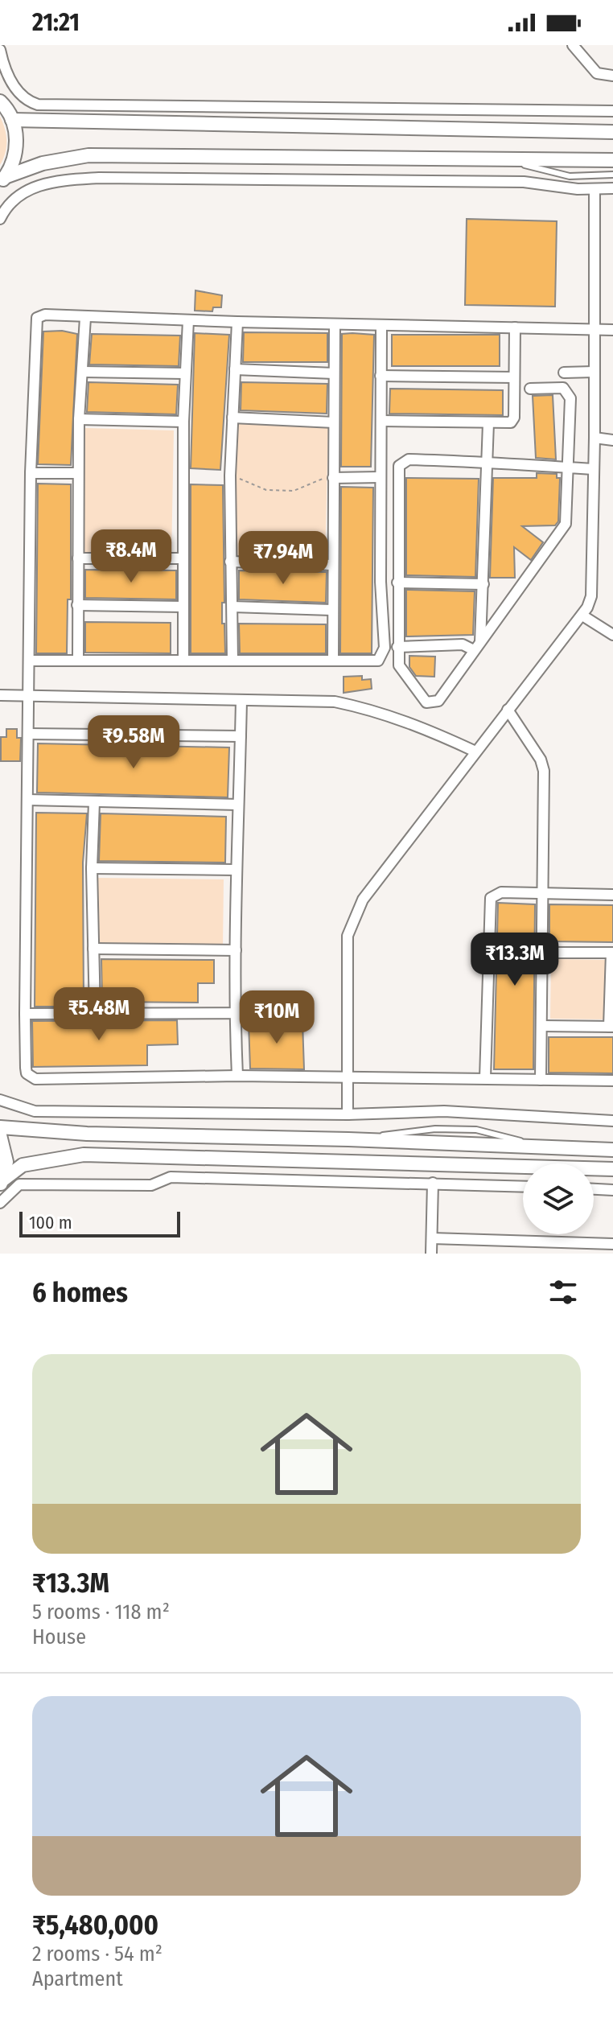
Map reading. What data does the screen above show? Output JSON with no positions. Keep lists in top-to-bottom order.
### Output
{
  "scale_bar": "100 m",
  "page": {
    "status": "21:21",
    "price": [
      "₹8.4M",
      "₹7.94M",
      "₹9.58M",
      "₹13.3M",
      "₹5.48M",
      "₹10M"
    ],
    "scale": "100 m",
    "heading": "6 homes",
    "list": [
      {
        "name": "₹13.3M",
        "note": "5 rooms · 118 m² · House"
      },
      {
        "name": "₹5,480,000",
        "note": "2 rooms · 54 m² · Apartment"
      }
    ]
  }
}
